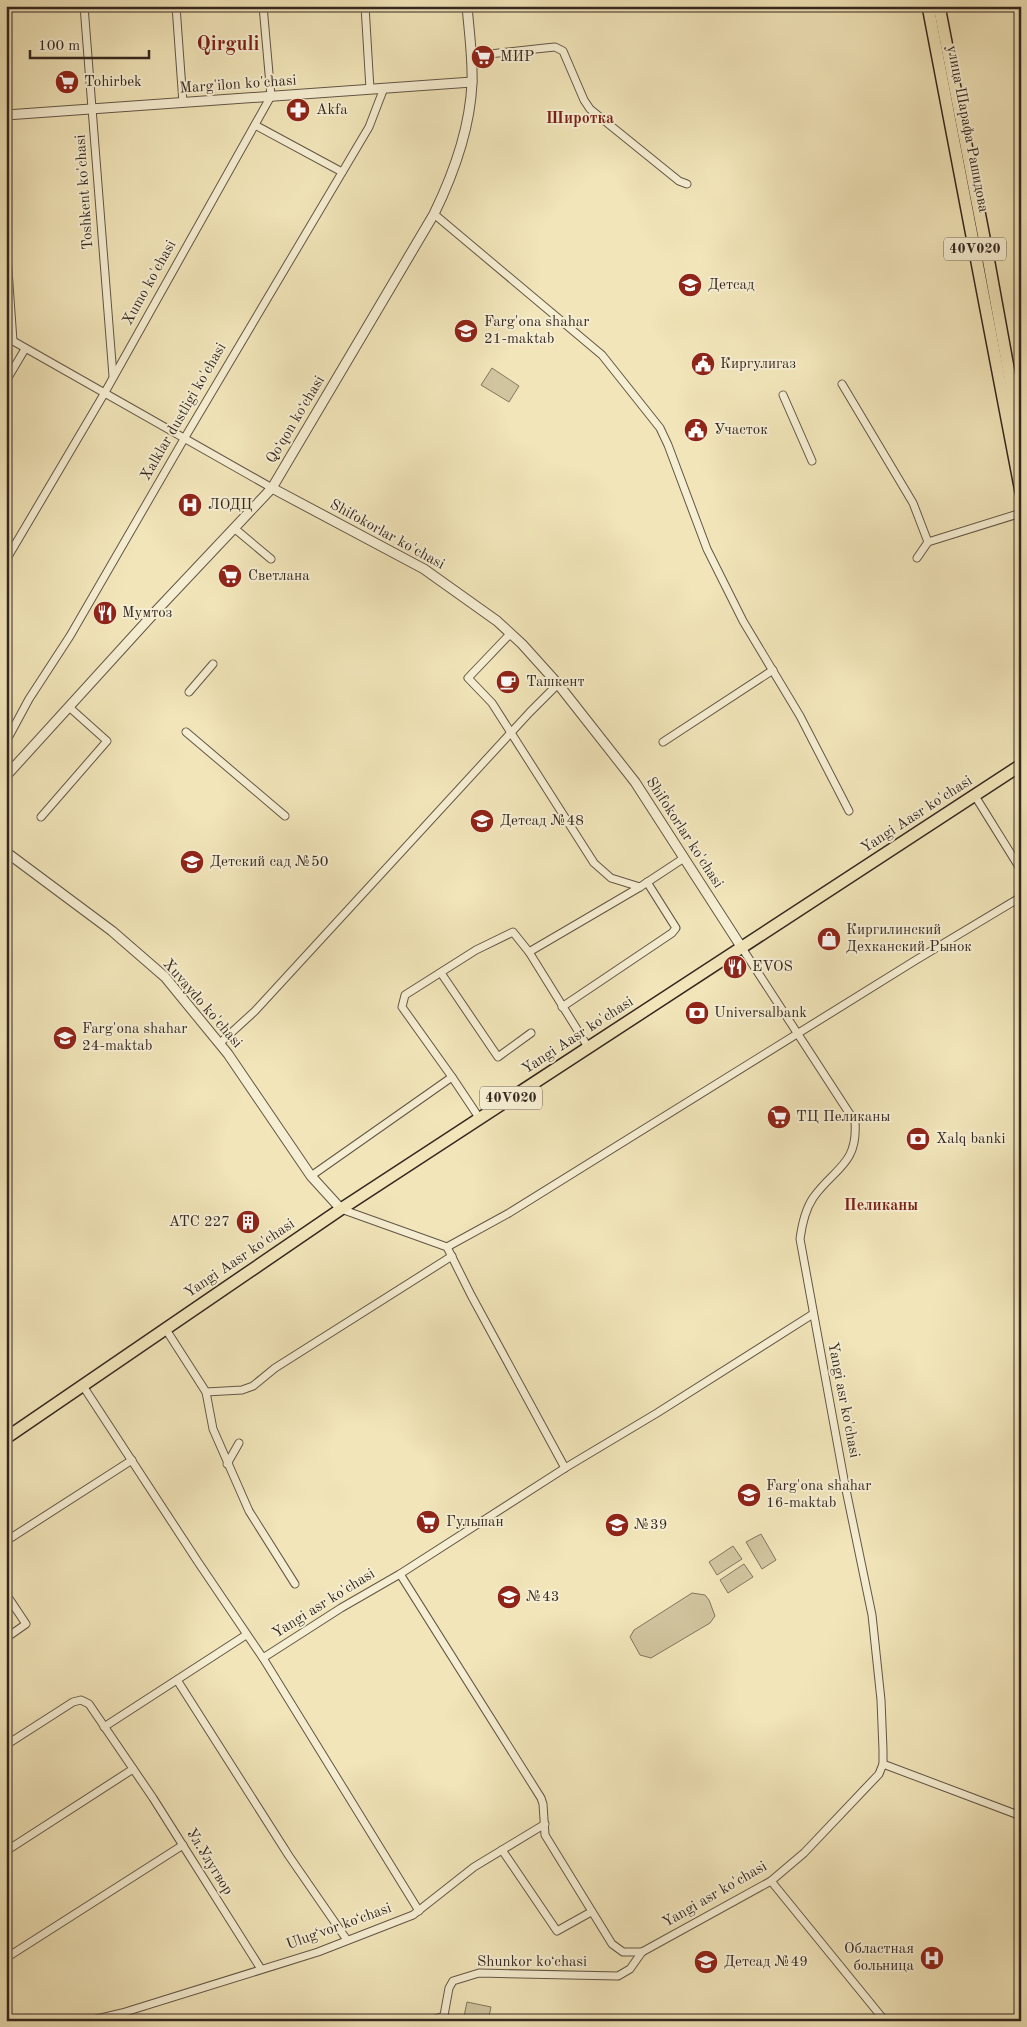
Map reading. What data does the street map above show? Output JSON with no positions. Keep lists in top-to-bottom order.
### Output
{
  "streets": {
    "main road": ["улица Шарафа Рашидова", "40V020", "Yangi Aasr ko'chasi"],
    "street": [
      "Marg'ilon ko'chasi",
      "Toshkent ko'chasi",
      "Xumo ko'chasi",
      "Xalklar dustligi ko'chasi",
      "Qoʻqon koʻchasi",
      "Shifokorlar ko'chasi",
      "Xuvaydo ko'chasi",
      "Yangi asr ko'chasi",
      "Ул.Улугвор",
      "Ulugʻvor koʻchasi",
      "Shunkor koʻchasi"
    ]
  },
  "crossings": [
    ["Marg'ilon ko'chasi", "Toshkent ko'chasi"],
    ["Marg'ilon ko'chasi", "Xumo ko'chasi"],
    ["Marg'ilon ko'chasi", "Xalklar dustligi ko'chasi"],
    ["Marg'ilon ko'chasi", "Qoʻqon koʻchasi"],
    ["Toshkent ko'chasi", "Xumo ko'chasi"],
    ["Xumo ko'chasi", "Shifokorlar ko'chasi"],
    ["Xalklar dustligi ko'chasi", "Qoʻqon koʻchasi"],
    ["Xalklar dustligi ko'chasi", "Shifokorlar ko'chasi"],
    ["Qoʻqon koʻchasi", "Shifokorlar ko'chasi"],
    ["Shifokorlar ko'chasi", "Yangi Aasr ko'chasi"],
    ["Shifokorlar ko'chasi", "Yangi asr ko'chasi"],
    ["Yangi Aasr ko'chasi", "Xuvaydo ko'chasi"],
    ["Yangi Aasr ko'chasi", "Yangi asr ko'chasi"],
    ["Yangi asr ko'chasi", "Ulugʻvor koʻchasi"],
    ["Yangi asr ko'chasi", "Shunkor koʻchasi"],
    ["Ул.Улугвор", "Ulugʻvor koʻchasi"]
  ],
  "districts": ["Qirguli", "Широтка", "Пеликаны"],
  "places": {
    "supermarket": [
      "МИР",
      "Tohirbek",
      "Светлана",
      "ТЦ Пеликаны",
      "Гульшан"
    ],
    "pharmacy": ["Akfa"],
    "school or university": [
      "Детсад",
      "Farg'ona shahar 21-maktab",
      "Детсад №48",
      "Детский сад №50",
      "Farg'ona shahar 24-maktab",
      "Farg'ona shahar 16-maktab",
      "№39",
      "№43",
      "Детсад №49"
    ],
    "public building": ["Киргулигаз", "Участок"],
    "hospital": ["ЛОДЦ", "Областная больница"],
    "restaurant": ["Mумтоз", "EVOS"],
    "cafe": ["Ташкент"],
    "shop": ["Киргилинский Дехканский Рынок"],
    "bank": ["Universalbank", "Xalq banki"],
    "building": ["АТС 227"]
  },
  "scale_bar": "100 m"
}
